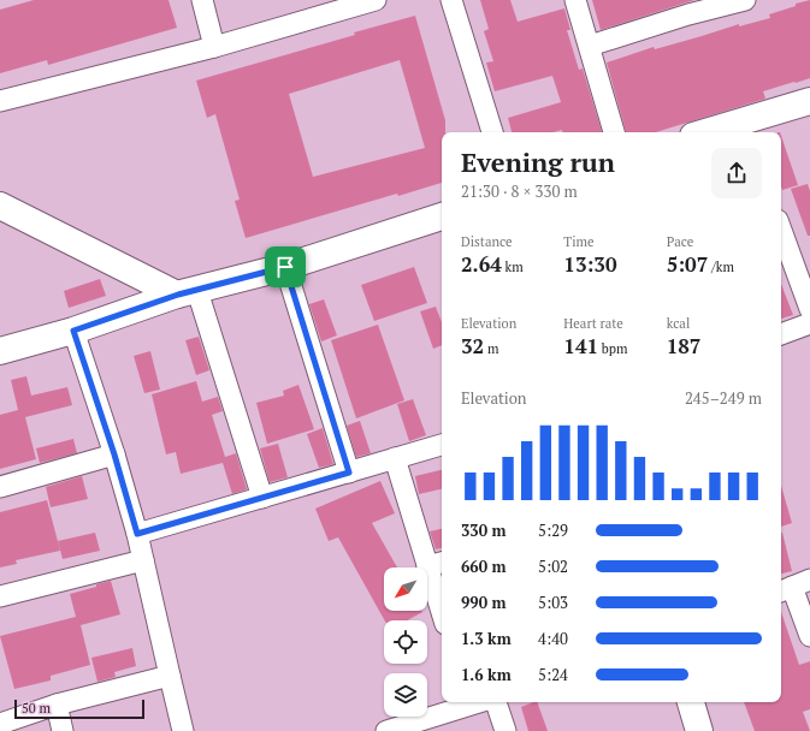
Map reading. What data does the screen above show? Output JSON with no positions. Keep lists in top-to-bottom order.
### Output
{
  "scale_bar": "50 m",
  "north": "bottom left",
  "page": {
    "heading": ["Evening run", "21:30 · 8 × 330 m"],
    "stats": [
      ["Distance", "2.64 km"],
      ["Time", "13:30"],
      ["Pace", "5:07 /km"],
      ["Elevation", "32 m"],
      ["Heart rate", "141 bpm"],
      ["kcal", "187"]
    ],
    "chart": ["Elevation", "245–249 m"],
    "list": [
      {
        "name": "330 m",
        "note": "5:29"
      },
      {
        "name": "660 m",
        "note": "5:02"
      },
      {
        "name": "990 m",
        "note": "5:03"
      },
      {
        "name": "1.3 km",
        "note": "4:40"
      },
      {
        "name": "1.6 km",
        "note": "5:24"
      }
    ],
    "scale": "50 m"
  }
}
